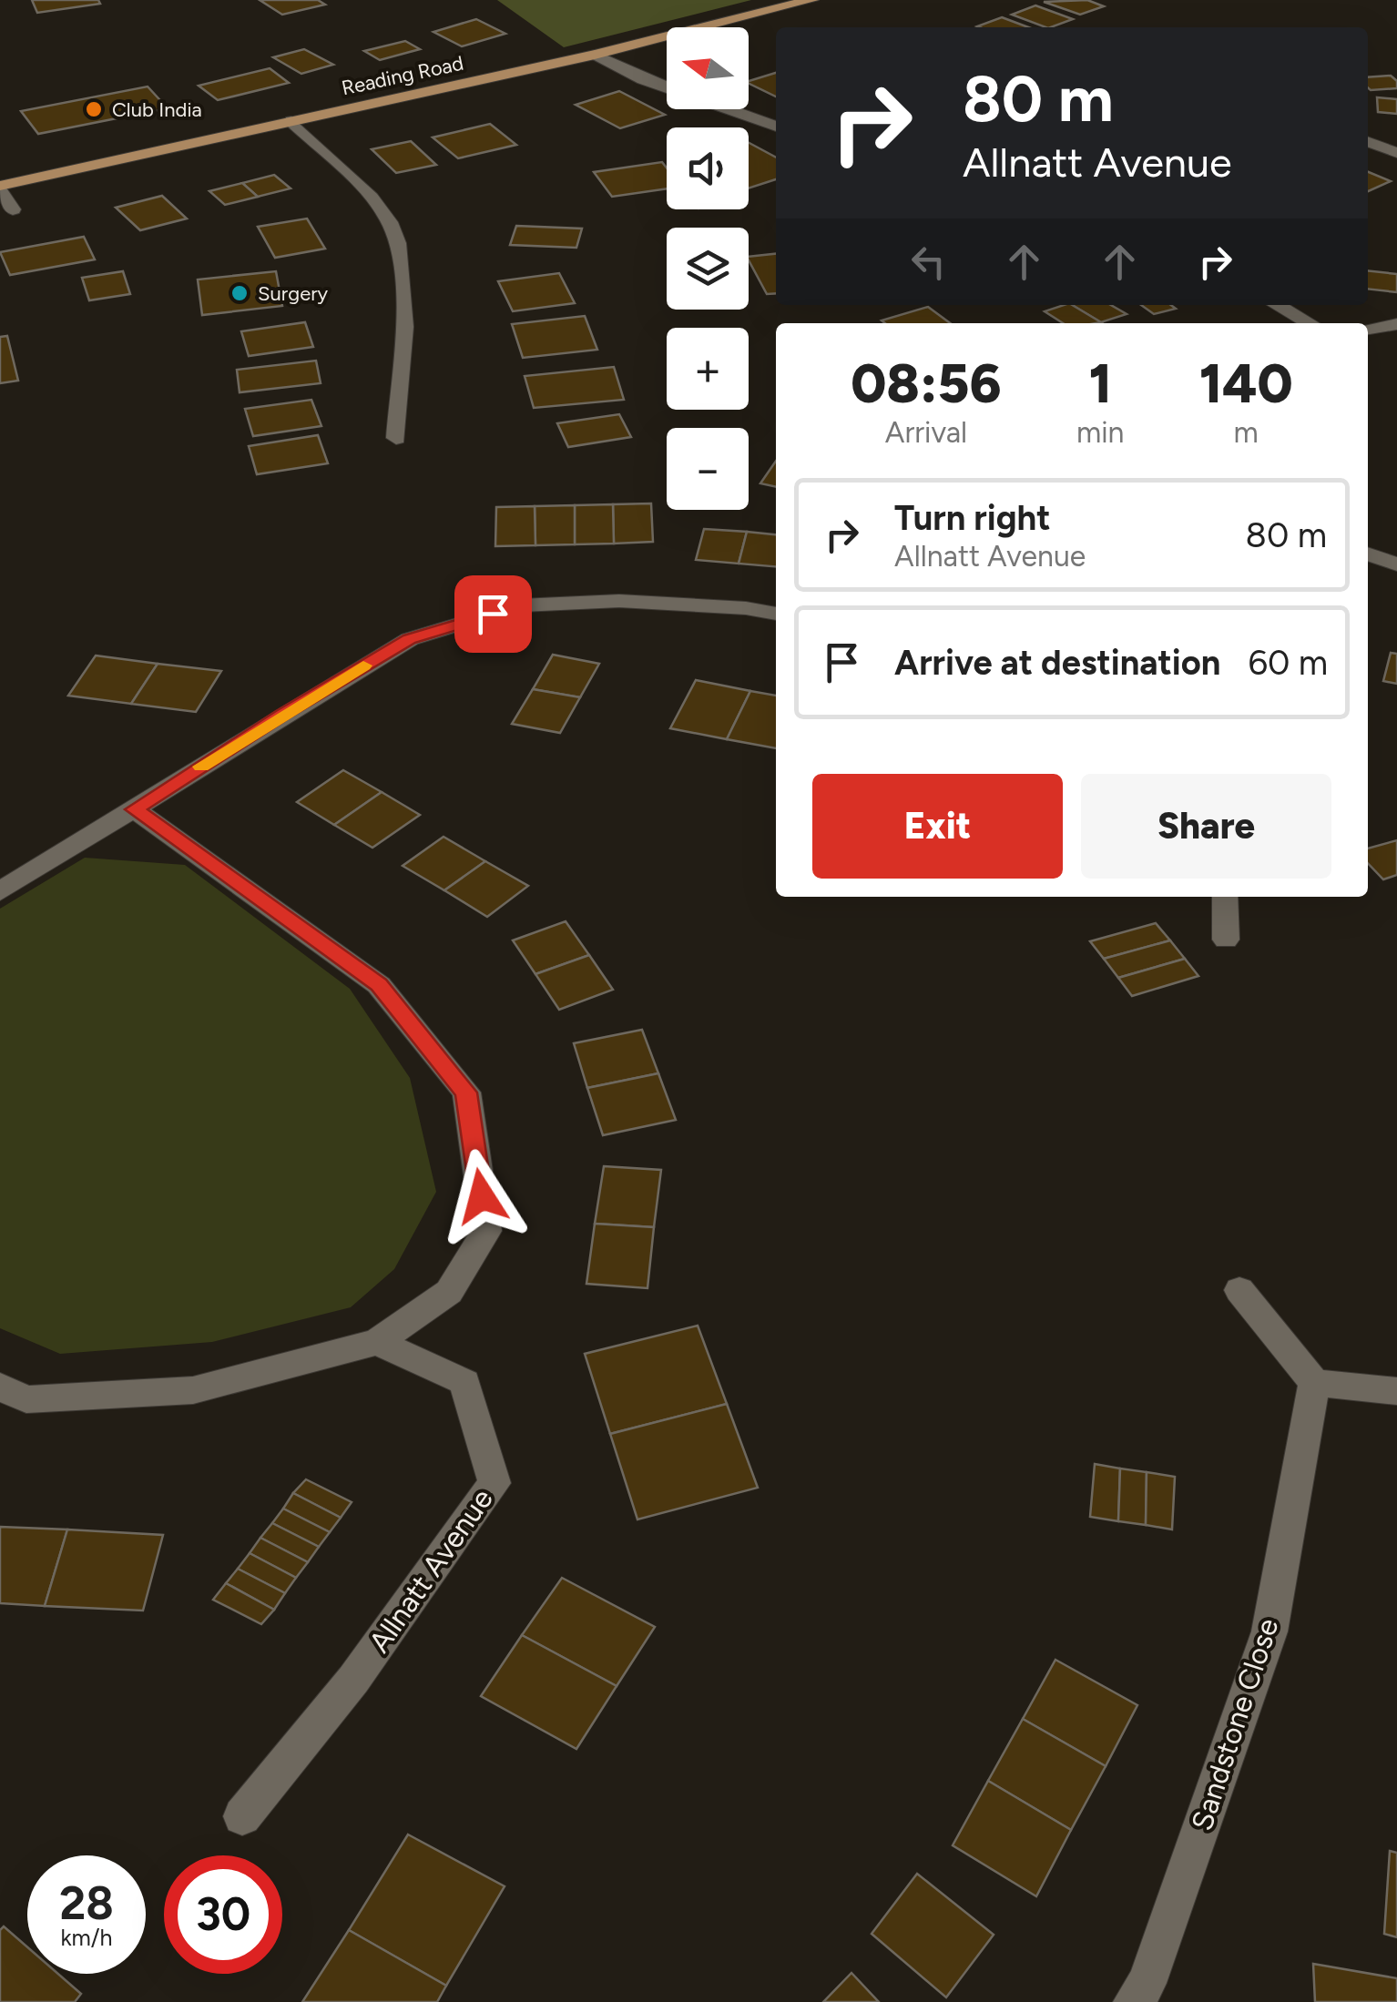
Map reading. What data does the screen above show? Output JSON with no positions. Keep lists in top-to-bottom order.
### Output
{
  "streets": {
    "main road": ["Reading Road"],
    "street": ["Allnatt Avenue", "Sandstone Close"]
  },
  "places": ["Club India", "Surgery"],
  "north": "left",
  "page": {
    "map_buttons": ["+", "−"],
    "turn": ["80 m", "Allnatt Avenue"],
    "eta": [
      "08:56",
      "Arrival",
      "1",
      "min",
      "140",
      "m"
    ],
    "list": [
      {
        "name": "Turn right",
        "note": "Allnatt Avenue",
        "value": "80 m"
      },
      {
        "name": "Arrive at destination",
        "value": "60 m"
      }
    ],
    "buttons": ["Exit", "Share"],
    "speed": "28 km/h",
    "limit": "30"
  }
}
